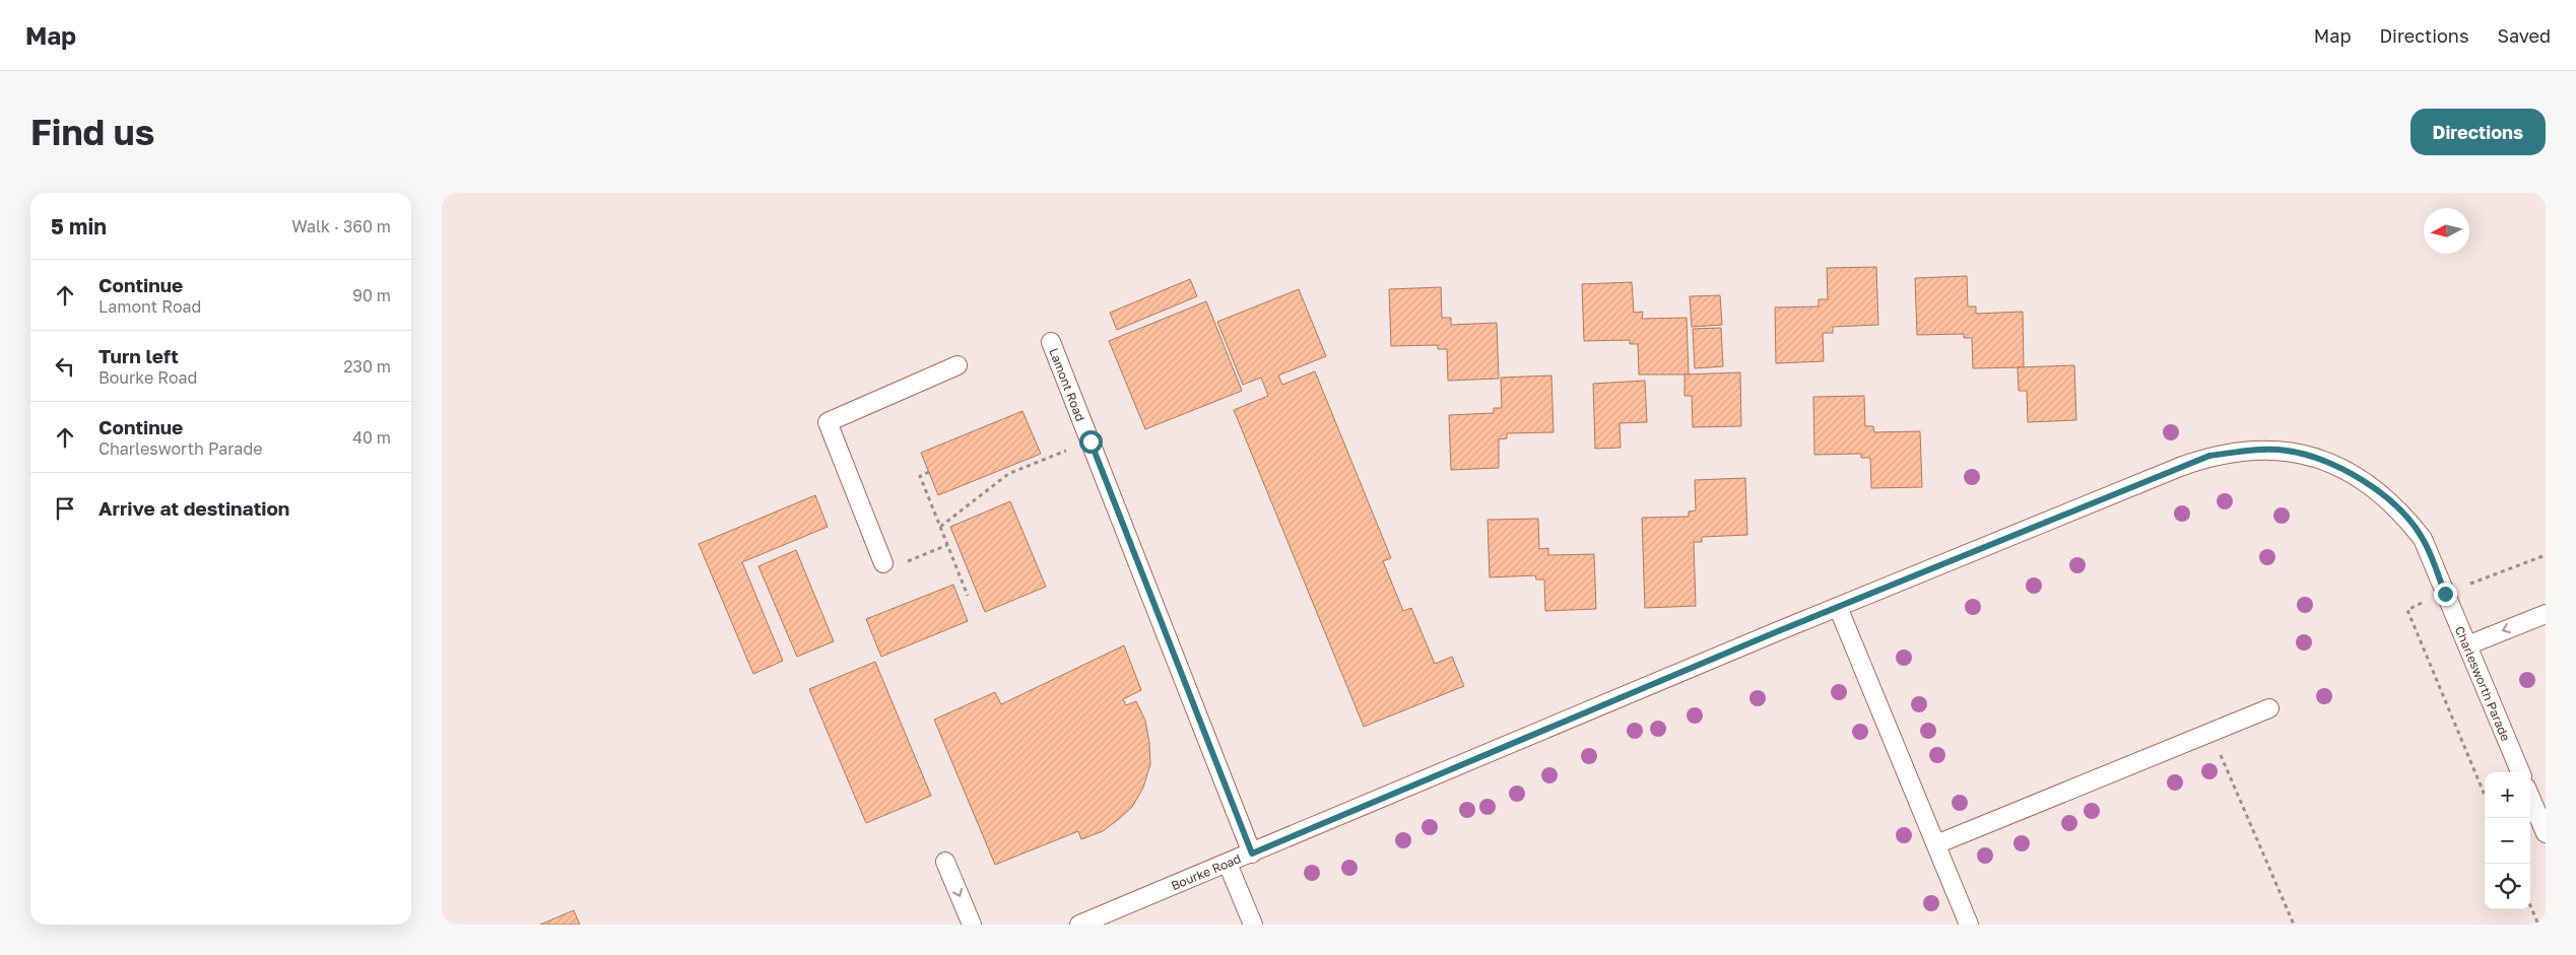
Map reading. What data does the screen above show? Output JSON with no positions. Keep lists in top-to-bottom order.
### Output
{
  "streets": {
    "lane": ["Lamont Road", "Charlesworth Parade", "Bourke Road"]
  },
  "crossings": [
    ["Lamont Road", "Bourke Road"],
    ["Charlesworth Parade", "Bourke Road"]
  ],
  "north": "left",
  "page": {
    "header": "Map",
    "nav": ["Map", "Directions", "Saved"],
    "buttons": "Directions",
    "title": "Find us",
    "heading": ["5 min", "Walk · 360 m"],
    "list": [
      ["Continue", "Lamont Road", "90 m"],
      ["Turn left", "Bourke Road", "230 m"],
      ["Continue", "Charlesworth Parade", "40 m"],
      "Arrive at destination"
    ],
    "map_buttons": ["+", "−"]
  }
}
